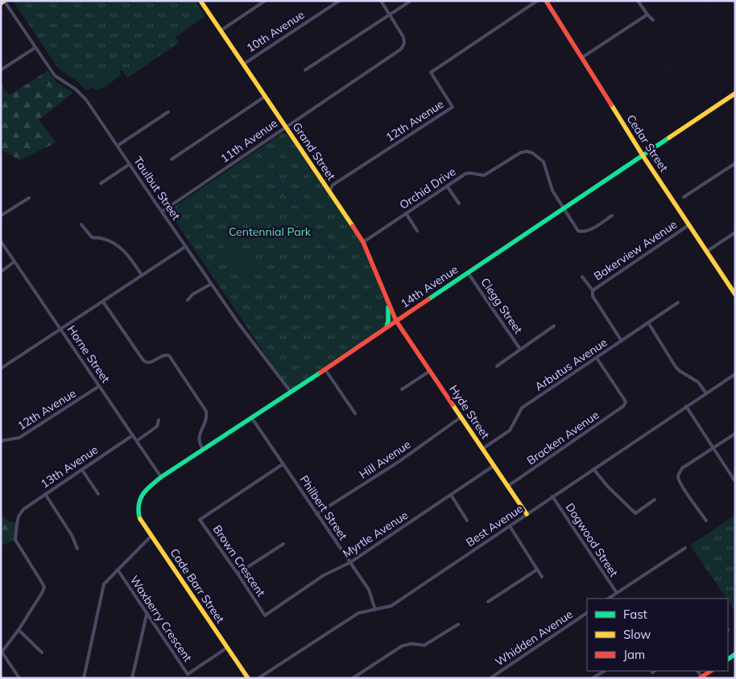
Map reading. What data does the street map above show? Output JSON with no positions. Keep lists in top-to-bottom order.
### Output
{
  "streets": {
    "street": [
      "10th Avenue",
      "12th Avenue",
      "11th Avenue",
      "Cedar Street",
      "Grand Street",
      "Taulbut Street",
      "Orchid Drive",
      "Bakerview Avenue",
      "14th Avenue",
      "Clegg Street",
      "Horne Street",
      "Arbutus Avenue",
      "Hyde Street",
      "Bracken Avenue",
      "Hill Avenue",
      "13th Avenue",
      "Philbert Street",
      "Best Avenue",
      "Myrtle Avenue",
      "Dogwood Street",
      "Brown Crescent",
      "Cade Barr Street",
      "Waxberry Crescent",
      "Whidden Avenue"
    ]
  },
  "crossings": [
    ["10th Avenue", "Grand Street"],
    ["12th Avenue", "Grand Street"],
    ["12th Avenue", "Horne Street"],
    ["11th Avenue", "Grand Street"],
    ["11th Avenue", "Taulbut Street"],
    ["Cedar Street", "Bakerview Avenue"],
    ["Cedar Street", "14th Avenue"],
    ["Grand Street", "Orchid Drive"],
    ["Grand Street", "14th Avenue"],
    ["Grand Street", "Hyde Street"],
    ["Taulbut Street", "14th Avenue"],
    ["Orchid Drive", "14th Avenue"],
    ["14th Avenue", "Clegg Street"],
    ["14th Avenue", "Horne Street"],
    ["14th Avenue", "Hyde Street"],
    ["14th Avenue", "Philbert Street"],
    ["14th Avenue", "Cade Barr Street"],
    ["Horne Street", "13th Avenue"],
    ["Arbutus Avenue", "Hyde Street"],
    ["Arbutus Avenue", "Bracken Avenue"],
    ["Hyde Street", "Bracken Avenue"],
    ["Hyde Street", "Hill Avenue"],
    ["Hyde Street", "Best Avenue"],
    ["Hyde Street", "Myrtle Avenue"],
    ["Hill Avenue", "Philbert Street"],
    ["Philbert Street", "Best Avenue"],
    ["Philbert Street", "Myrtle Avenue"],
    ["Philbert Street", "Brown Crescent"],
    ["Best Avenue", "Dogwood Street"],
    ["Myrtle Avenue", "Brown Crescent"]
  ],
  "parks": ["Centennial Park"],
  "legend": ["Fast", "Slow", "Jam"]
}
